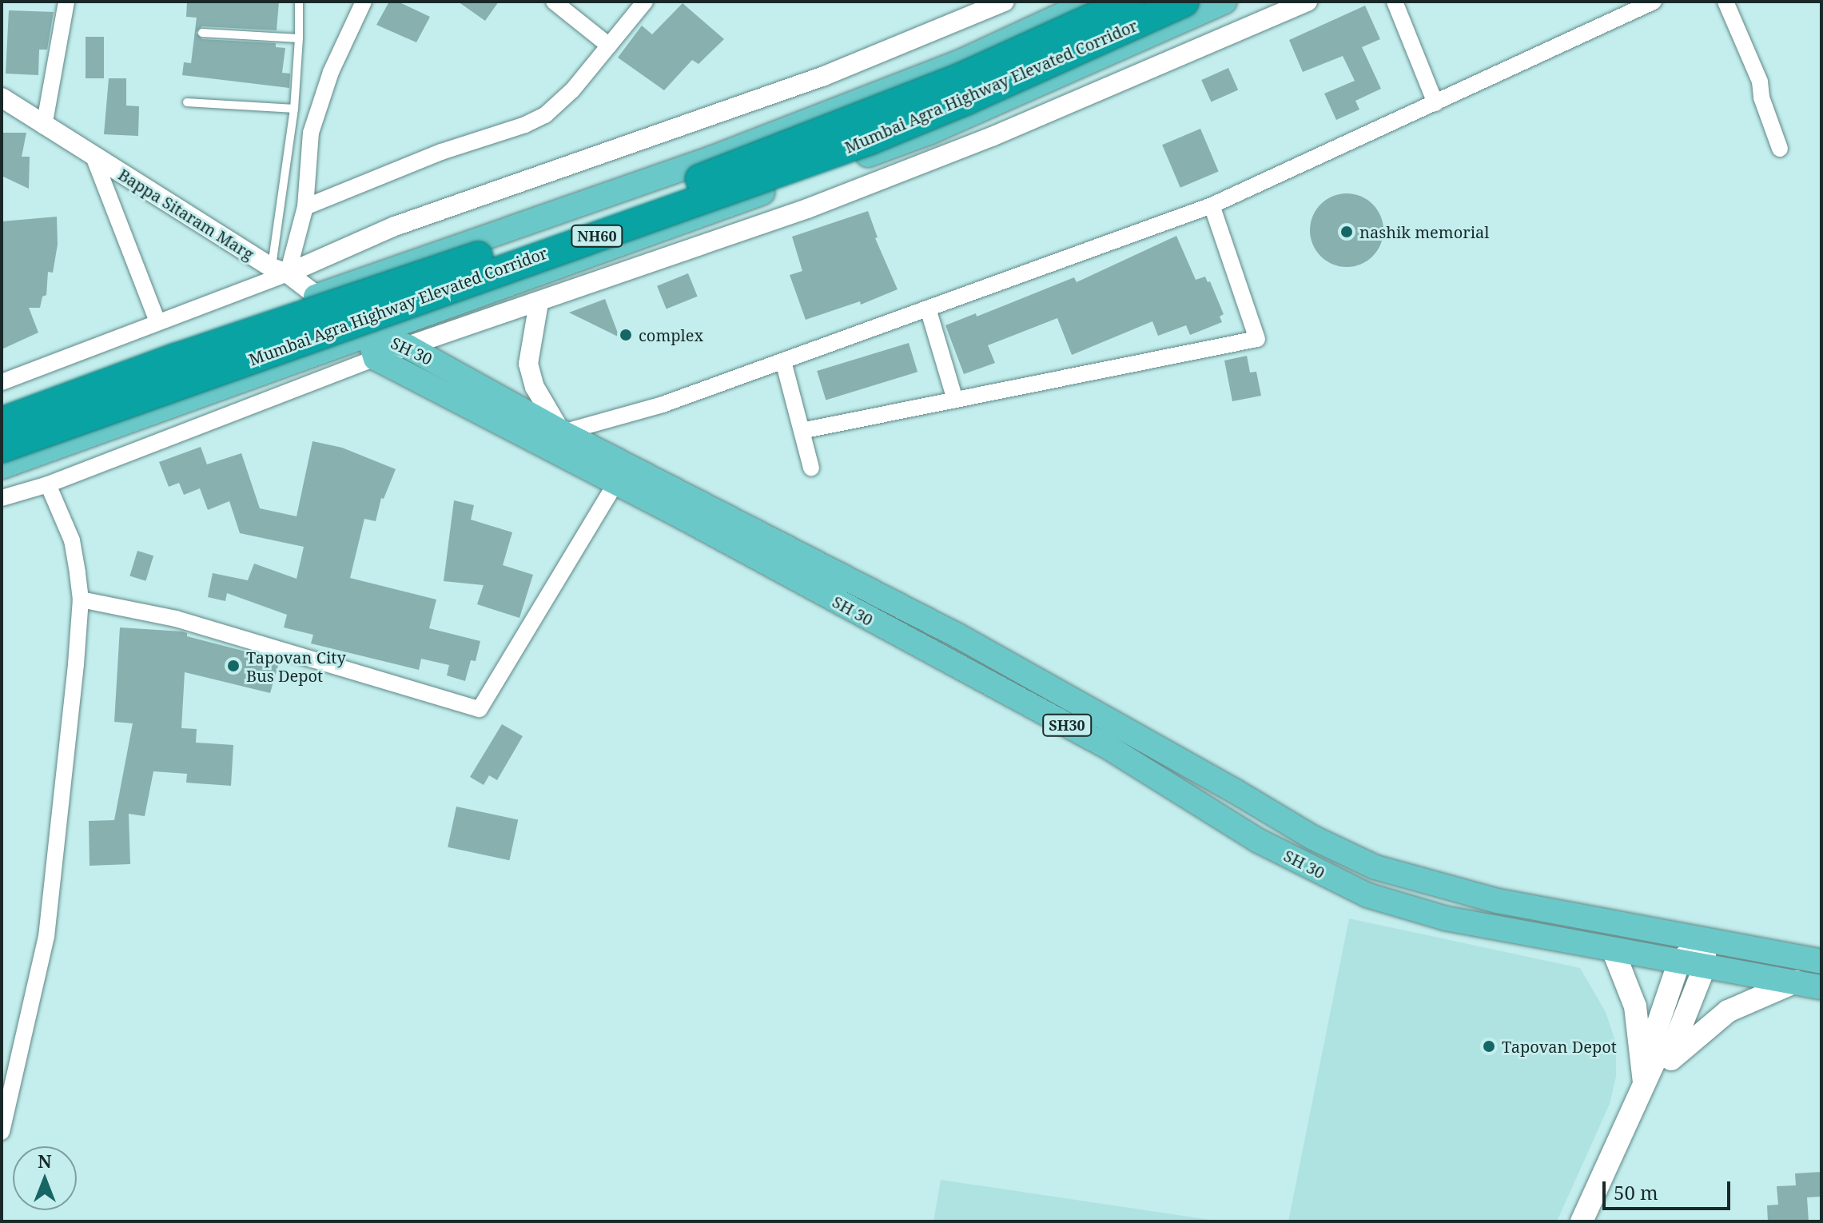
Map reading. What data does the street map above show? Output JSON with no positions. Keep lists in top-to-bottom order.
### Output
{
  "streets": {
    "highway": ["Mumbai Agra Highway Elevated Corridor", "NH60"],
    "main road": ["SH 30", "SH30"],
    "street": ["Bappa Sitaram Marg"]
  },
  "crossings": [
    ["Bappa Sitaram Marg", "SH 30"]
  ],
  "places": [
    "nashik memorial",
    "complex",
    "Tapovan City Bus Depot",
    "Tapovan Depot"
  ],
  "scale_bar": "50 m",
  "north": "top"
}
